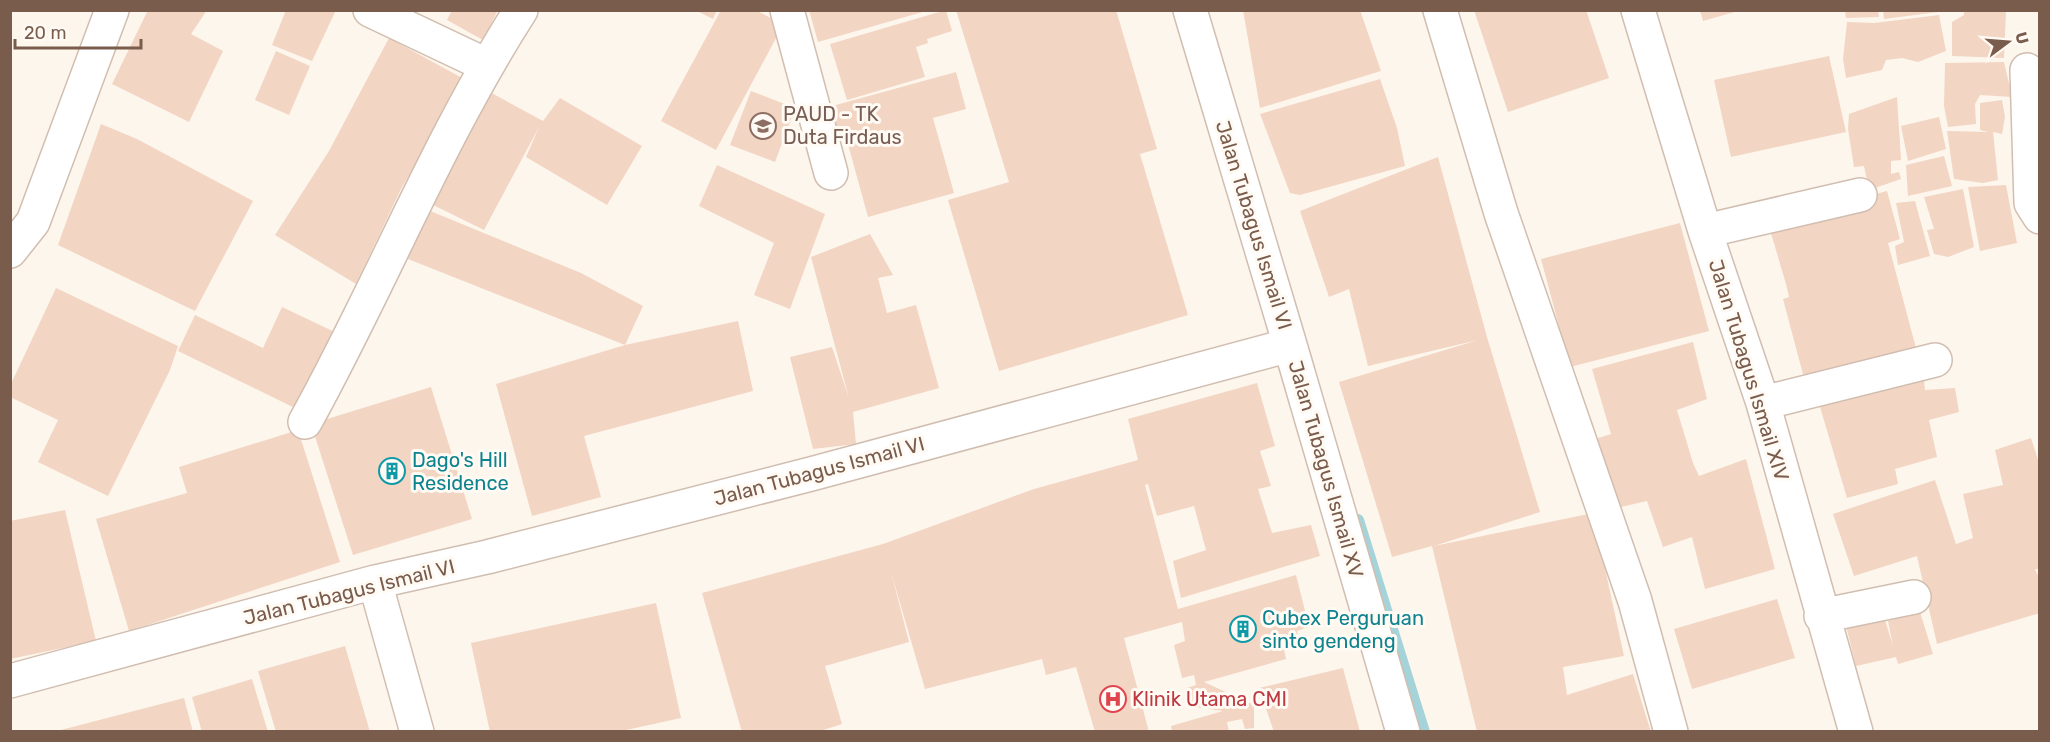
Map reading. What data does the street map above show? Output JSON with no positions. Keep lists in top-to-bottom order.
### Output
{
  "streets": {
    "street": ["Jalan Tubagus Ismail VI", "Jalan Tubagus Ismail XIV", "Jalan Tubagus Ismail XV"]
  },
  "crossings": [
    ["Jalan Tubagus Ismail VI", "Jalan Tubagus Ismail XV"]
  ],
  "places": {
    "school or university": ["PAUD - TK Duta Firdaus"],
    "building": ["Dago's Hill Residence", "Cubex Perguruan sinto gendeng"],
    "hospital": ["Klinik Utama CMI"]
  },
  "scale_bar": "20 m",
  "north": "right"
}
